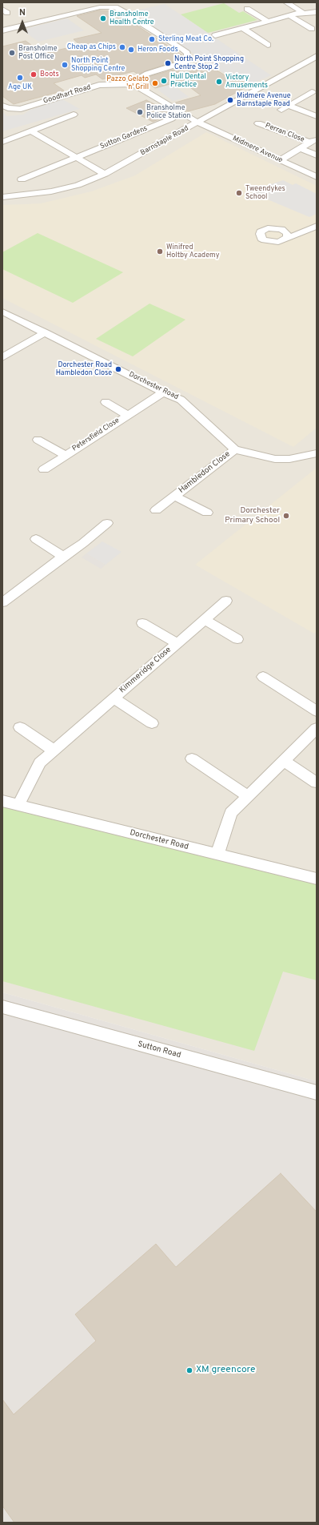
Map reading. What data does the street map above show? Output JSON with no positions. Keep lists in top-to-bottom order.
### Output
{
  "streets": {
    "street": [
      "Goodhart Road",
      "Perran Close",
      "Sutton Gardens",
      "Barnstaple Road",
      "Midmere Avenue",
      "Dorchester Road",
      "Petersfield Close",
      "Hambledon Close",
      "Kimmeridge Close",
      "Sutton Road"
    ]
  },
  "crossings": [
    ["Goodhart Road", "Barnstaple Road"],
    ["Goodhart Road", "Midmere Avenue"],
    ["Perran Close", "Midmere Avenue"],
    ["Barnstaple Road", "Midmere Avenue"],
    ["Dorchester Road", "Petersfield Close"],
    ["Dorchester Road", "Hambledon Close"],
    ["Dorchester Road", "Kimmeridge Close"]
  ],
  "places": [
    "Bransholme Health Centre",
    "Sterling Meat Co.",
    "Cheap as Chips",
    "Heron Foods",
    "Bransholme Post Office",
    "North Point Shopping Centre Stop 2",
    "North Point Shopping Centre",
    "Boots",
    "Age UK",
    "Hull Dental Practice",
    "Victory Amusements",
    "Pazzo Gelato 'n' Grill",
    "Midmere Avenue Barnstaple Road",
    "Bransholme Police Station",
    "Tweendykes School",
    "Winifred Holtby Academy",
    "Dorchester Road Hambledon Close",
    "Dorchester Primary School",
    "XM greencore"
  ],
  "north": "top"
}
